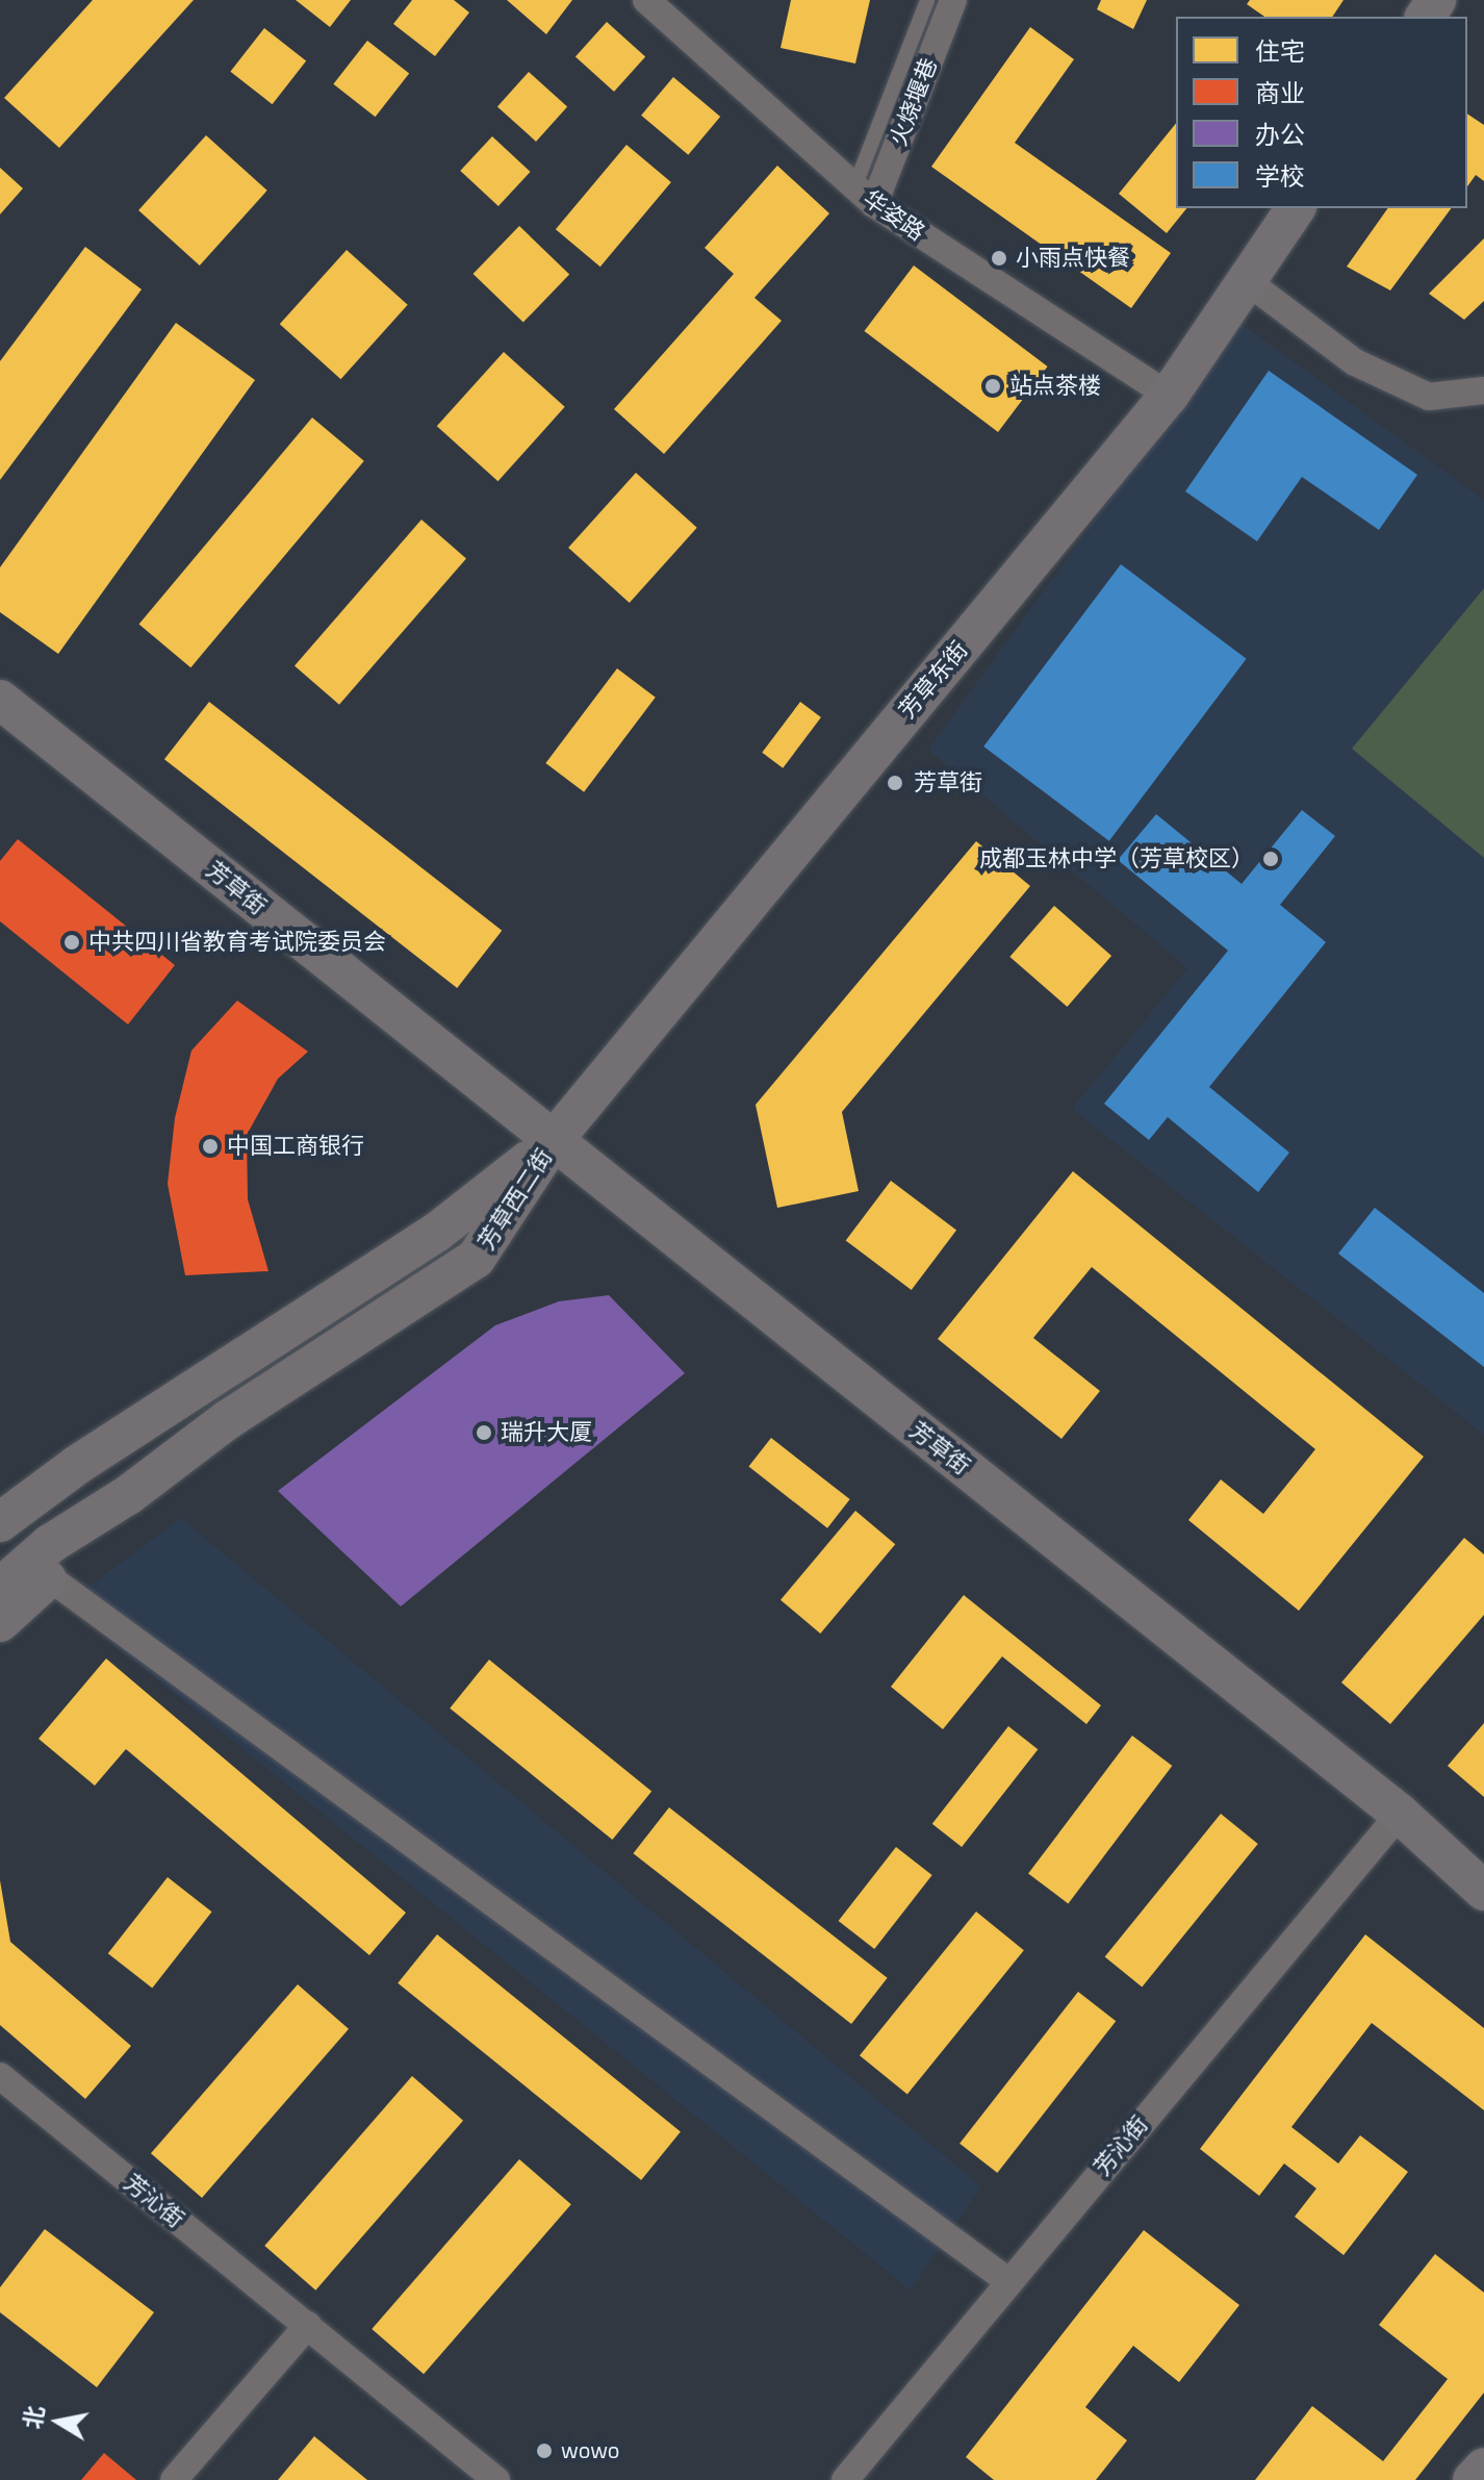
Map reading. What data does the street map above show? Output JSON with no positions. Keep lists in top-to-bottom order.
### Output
{
  "streets": {
    "main road": ["芳草东街", "芳草街", "芳草西二街"],
    "street": ["火烧堰巷", "华姿路", "芳沁街"]
  },
  "crossings": [
    ["火烧堰巷", "华姿路"],
    ["华姿路", "芳草东街"],
    ["芳草东街", "芳草街"],
    ["芳草东街", "芳草西二街"],
    ["芳草街", "芳草西二街"],
    ["芳草街", "芳沁街"]
  ],
  "places": [
    "小雨点快餐",
    "站点茶楼",
    "芳草街",
    "成都玉林中学（芳草校区）",
    "中共四川省教育考试院委员会",
    "中国工商银行",
    "瑞升大厦",
    "wowo"
  ],
  "legend": [
    "住宅",
    "商业",
    "办公",
    "学校"
  ],
  "north": "left"
}
